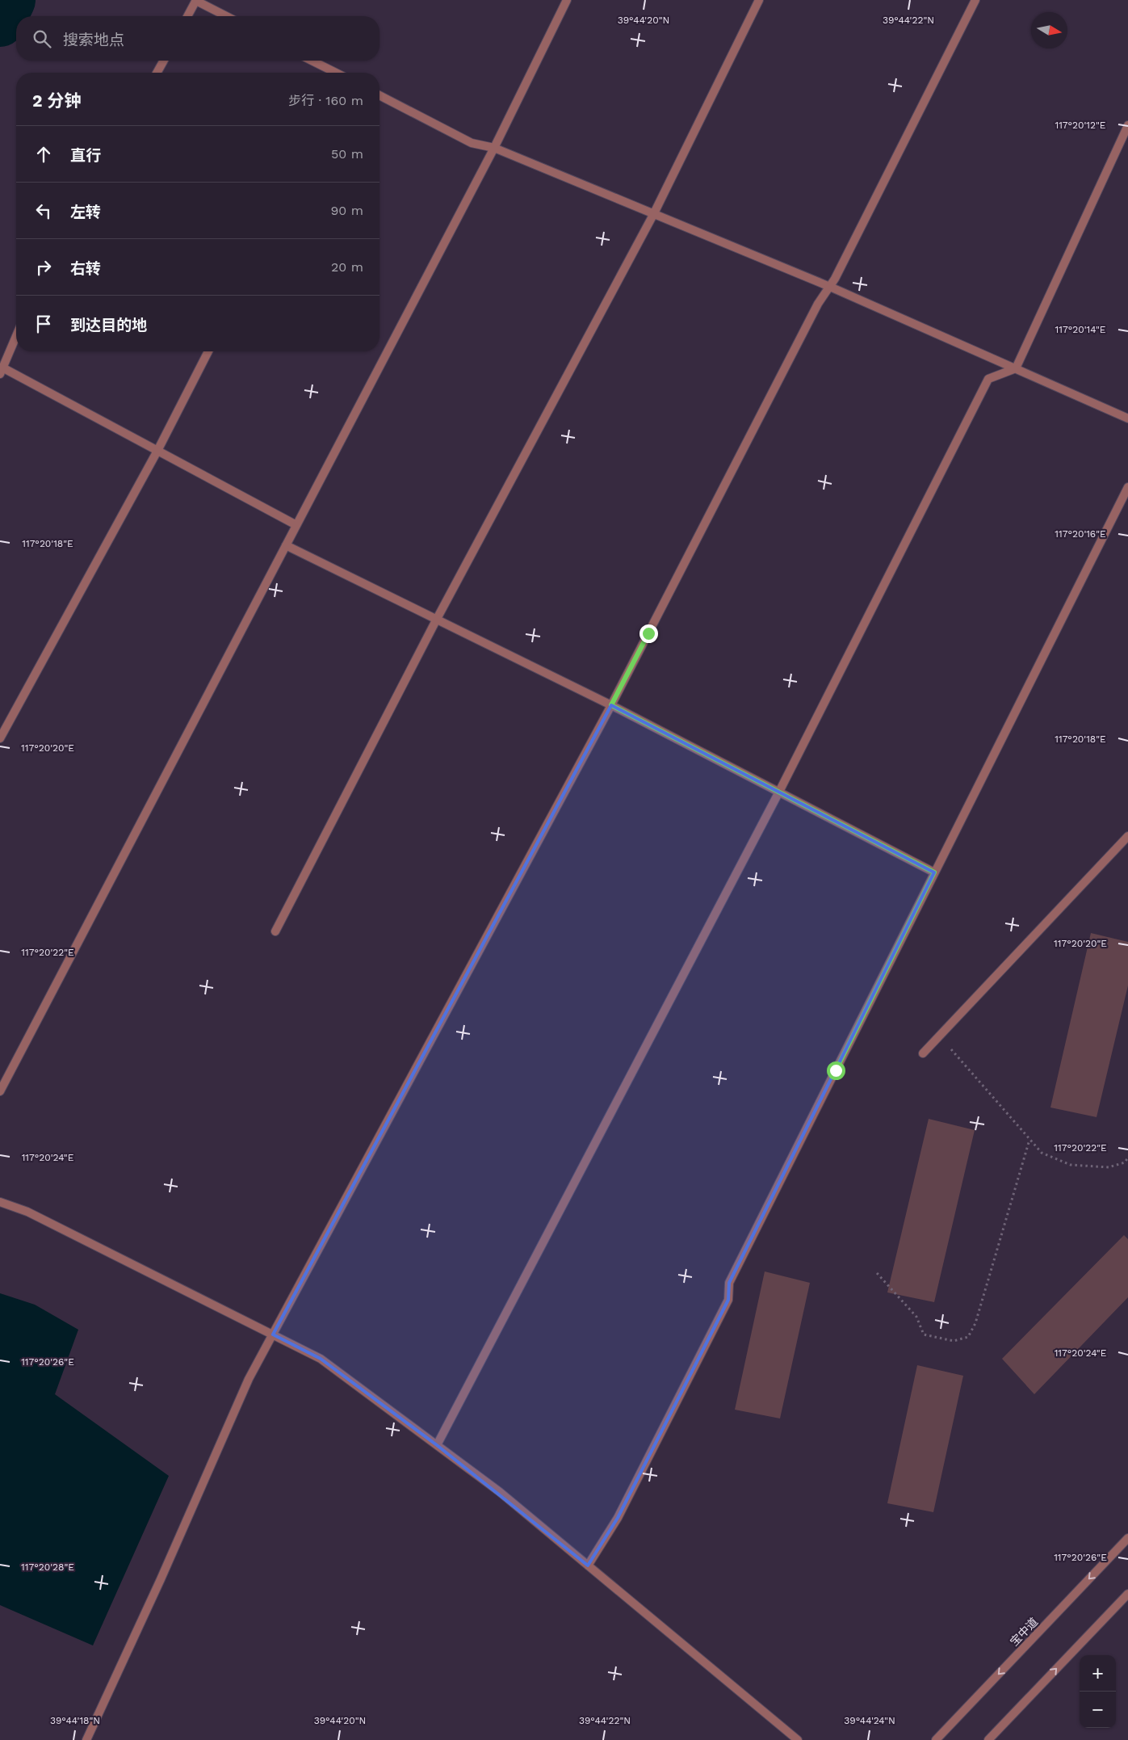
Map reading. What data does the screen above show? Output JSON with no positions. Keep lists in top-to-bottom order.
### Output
{
  "streets": {
    "street": ["宝中道"]
  },
  "north": "right",
  "page": {
    "search": "搜索地点",
    "heading": ["2 分钟", "步行 · 160 m"],
    "list": [
      ["直行", "50 m"],
      ["左转", "90 m"],
      ["右转", "20 m"],
      "到达目的地"
    ],
    "map_buttons": ["+", "−"]
  },
  "coordinates": [
    "39°44'20\"N",
    "39°44'22\"N",
    "117°20'12\"E",
    "117°20'14\"E",
    "117°20'16\"E",
    "117°20'18\"E",
    "117°20'20\"E",
    "117°20'22\"E",
    "117°20'24\"E",
    "117°20'26\"E",
    "117°20'28\"E",
    "39°44'18\"N",
    "39°44'24\"N"
  ]
}
